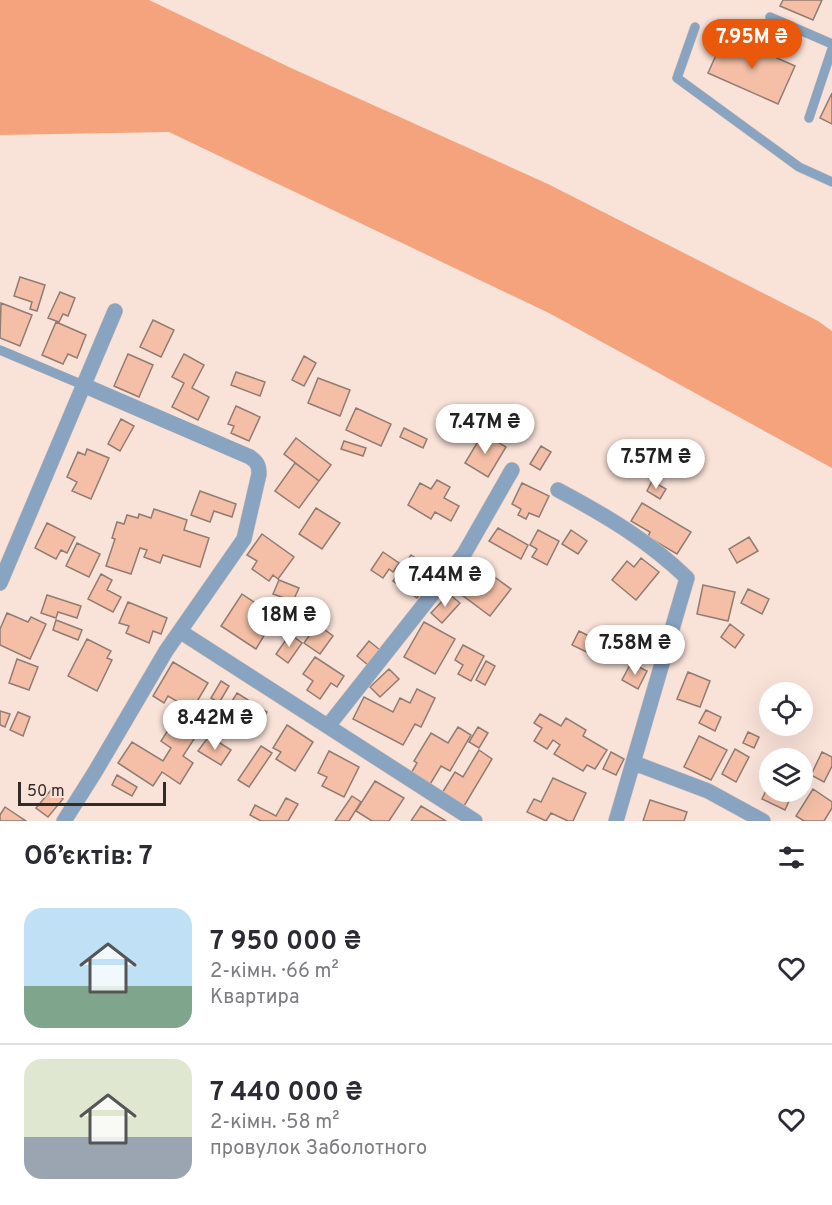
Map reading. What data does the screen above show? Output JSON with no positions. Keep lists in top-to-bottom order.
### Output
{
  "scale_bar": "50 m",
  "page": {
    "price": [
      "7.95M ₴",
      "7.47M ₴",
      "7.57M ₴",
      "7.44M ₴",
      "18M ₴",
      "7.58M ₴",
      "8.42M ₴"
    ],
    "scale": "50 m",
    "heading": "Об’єктів: 7",
    "list": [
      {
        "name": "7 950 000 ₴",
        "note": "2-кімн. · 66 m² · Квартира"
      },
      {
        "name": "7 440 000 ₴",
        "note": "2-кімн. · 58 m² · провулок Заболотного"
      }
    ]
  }
}
